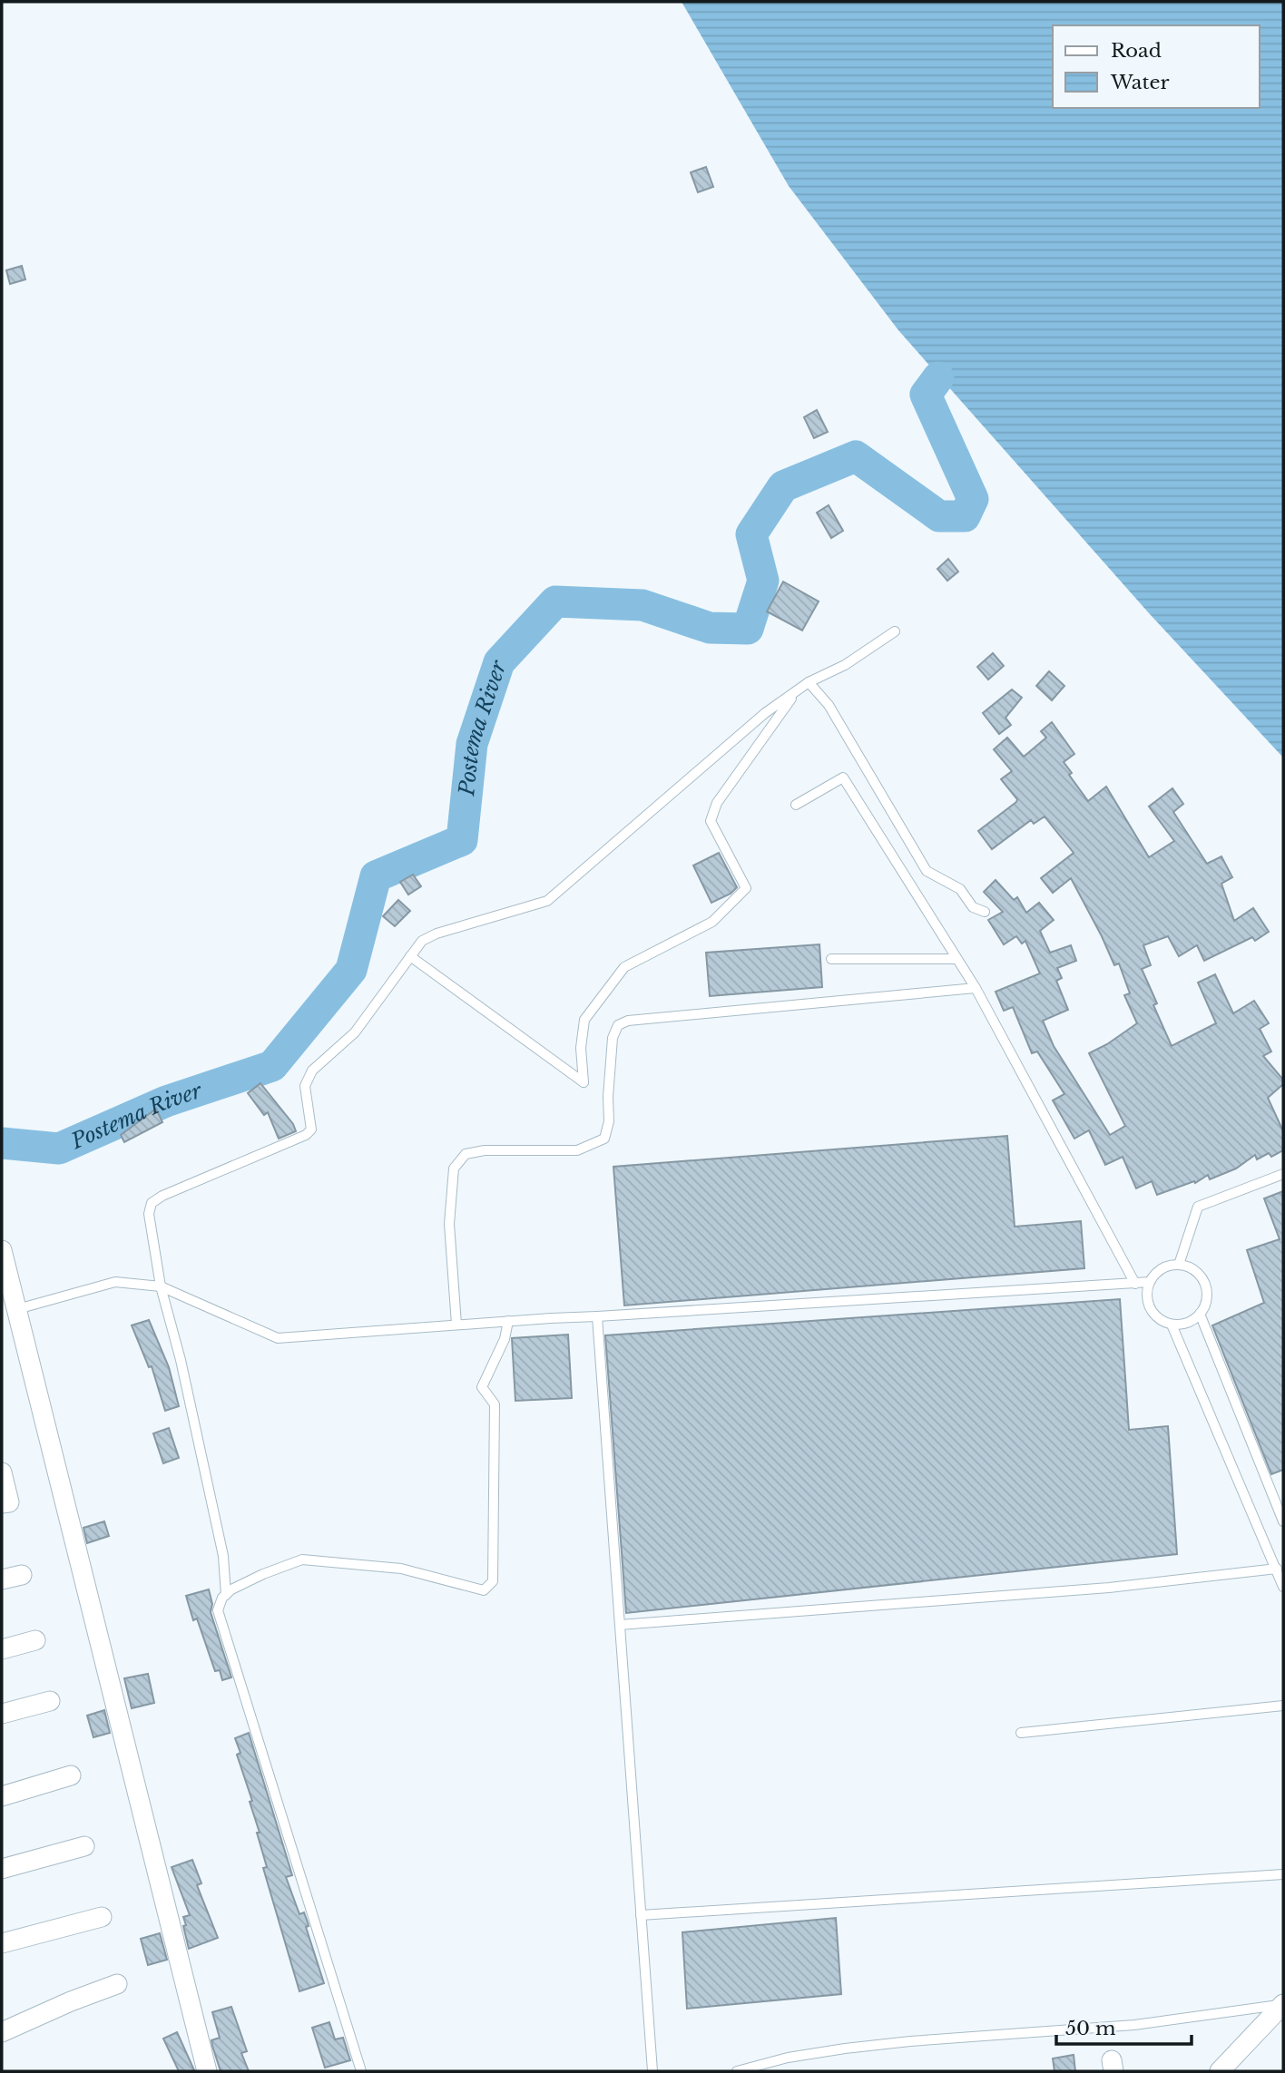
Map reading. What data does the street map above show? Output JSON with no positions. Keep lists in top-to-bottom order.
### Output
{
  "water": ["Postema River"],
  "legend": ["Road", "Water"],
  "scale_bar": "50 m"
}
